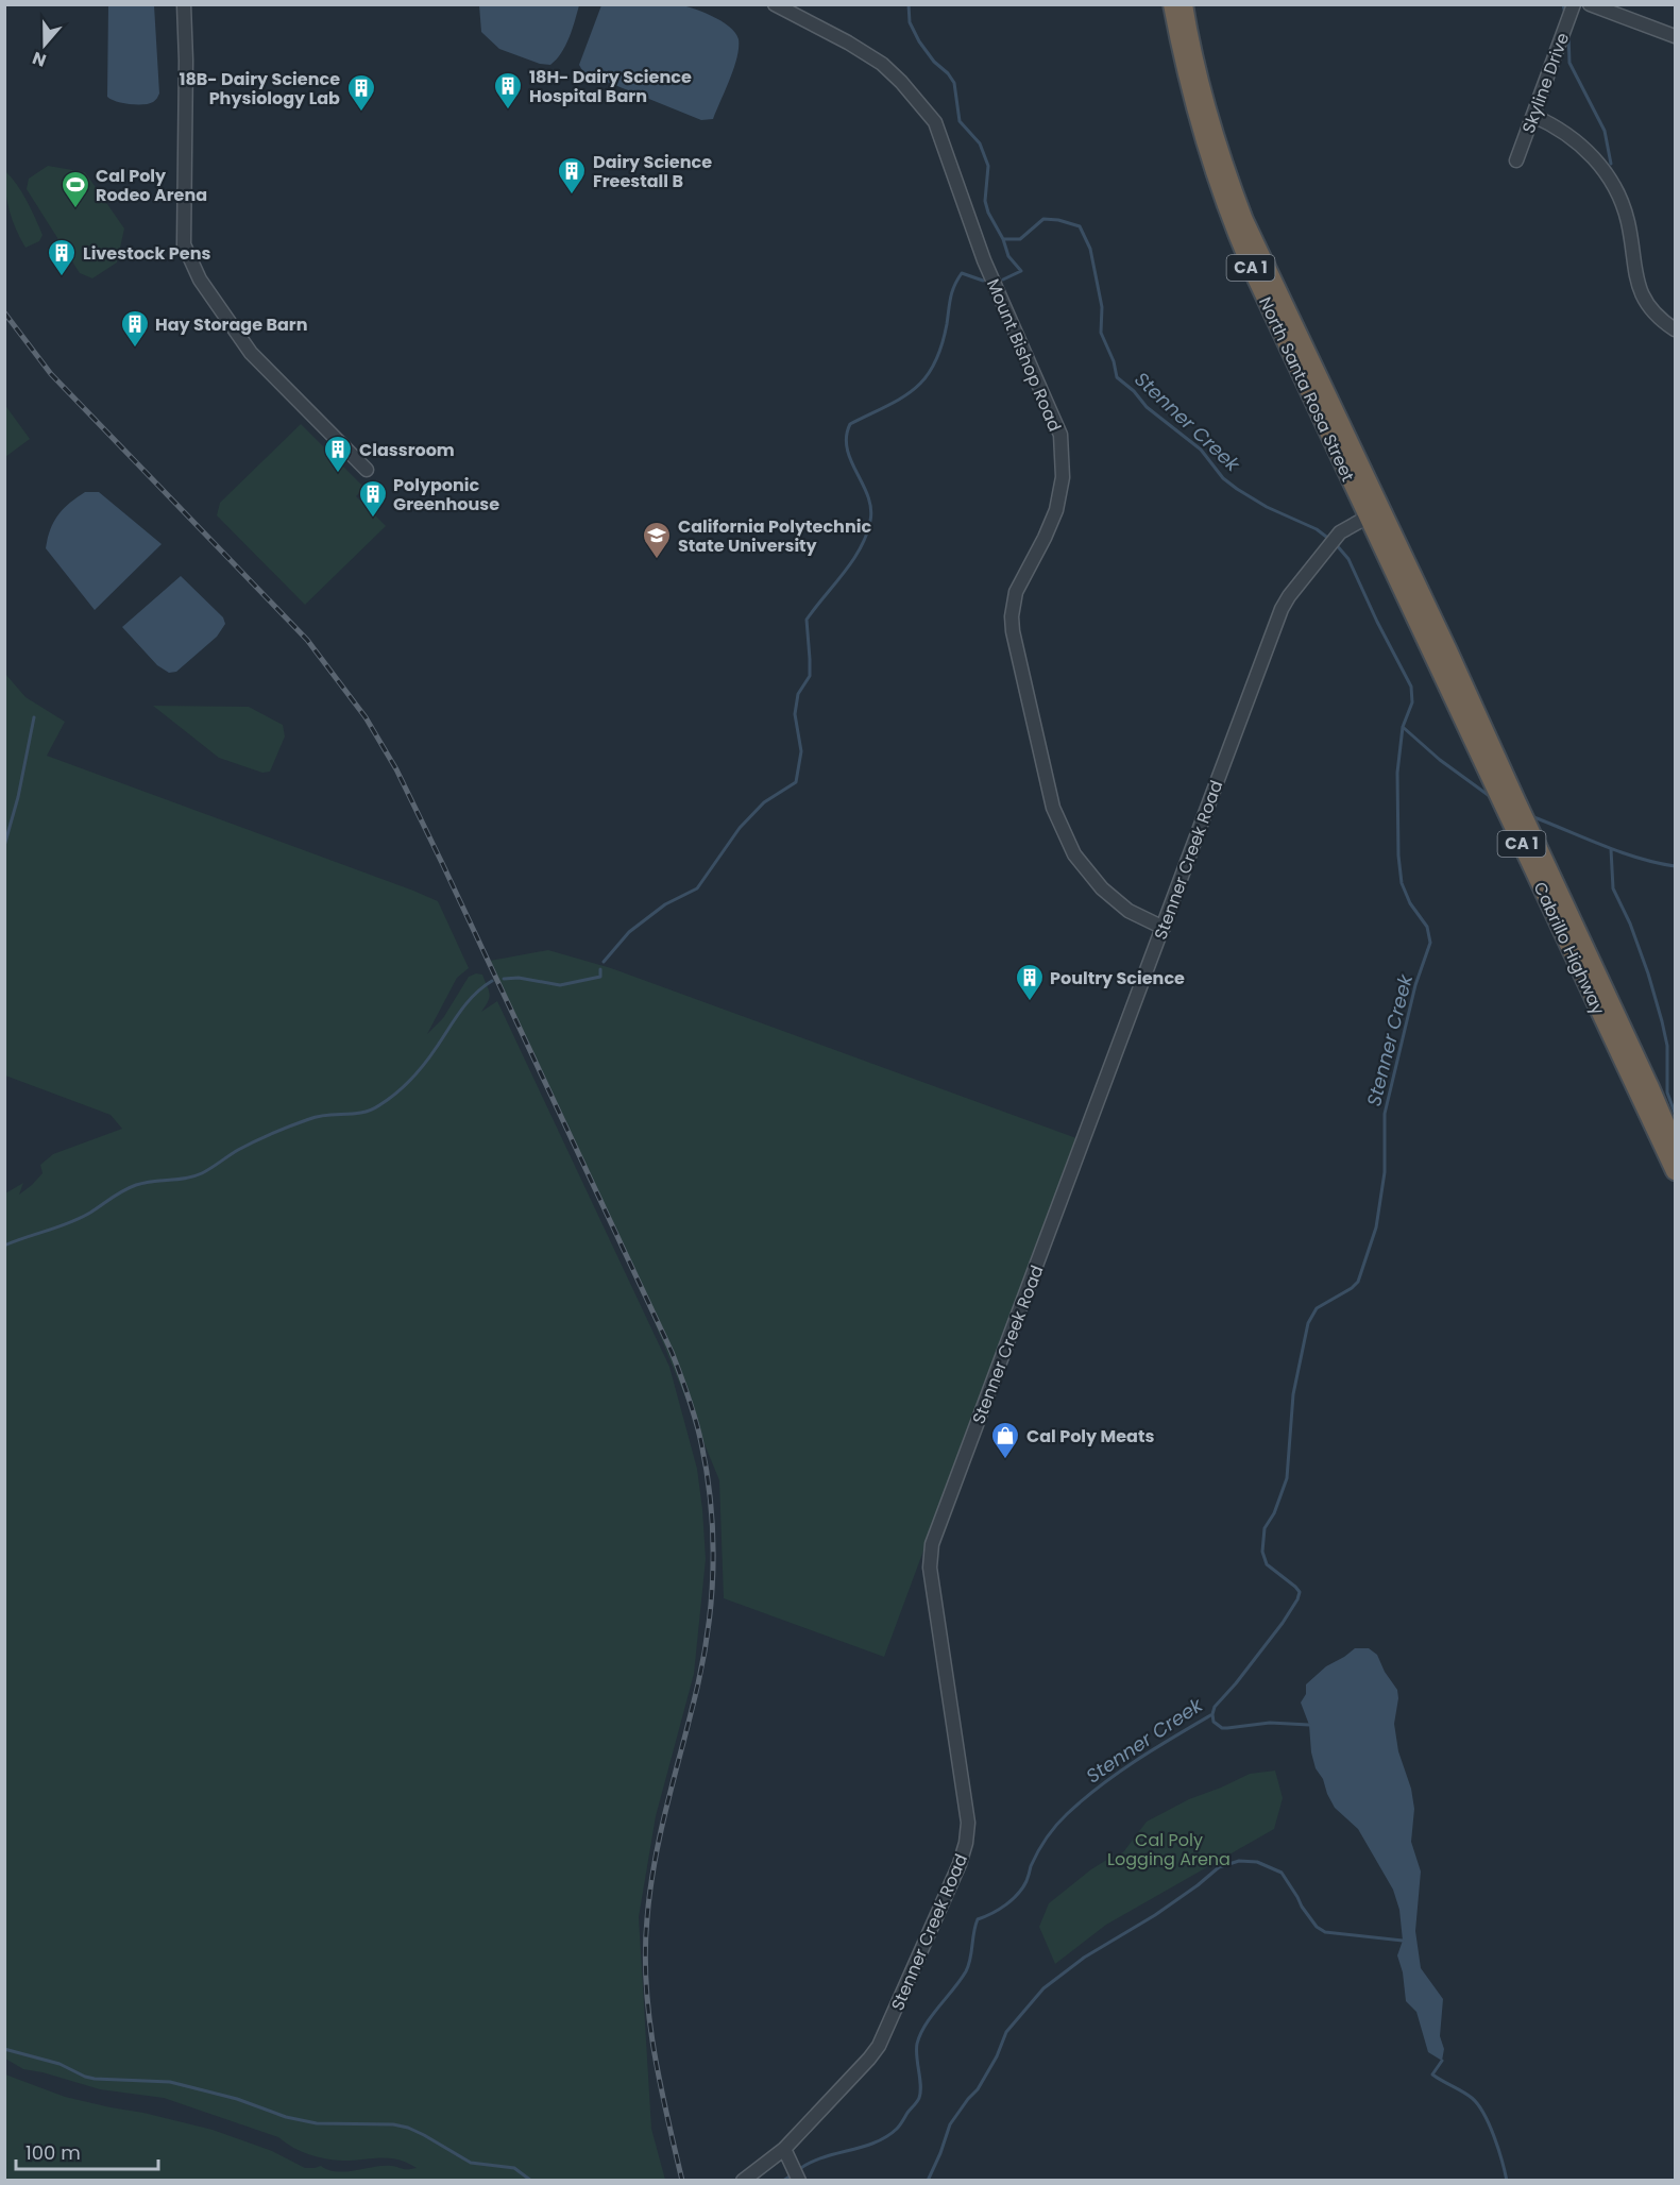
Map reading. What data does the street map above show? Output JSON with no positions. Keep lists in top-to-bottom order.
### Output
{
  "streets": {
    "highway": ["CA 1", "North Santa Rosa Street", "Cabrillo Highway"],
    "street": ["Skyline Drive", "Mount Bishop Road", "Stenner Creek Road"]
  },
  "crossings": [
    ["Mount Bishop Road", "Stenner Creek Road"],
    ["North Santa Rosa Street", "Stenner Creek Road"],
    ["North Santa Rosa Street", "Cabrillo Highway"],
    ["Stenner Creek Road", "Cabrillo Highway"]
  ],
  "water": ["Stenner Creek"],
  "parks": ["Cal Poly Logging Arena"],
  "places": {
    "building": [
      "18H- Dairy Science Hospital Barn",
      "18B- Dairy Science Physiology Lab",
      "Dairy Science Freestall B",
      "Livestock Pens",
      "Hay Storage Barn",
      "Classroom",
      "Polyponic Greenhouse",
      "Poultry Science"
    ],
    "sports": ["Cal Poly Rodeo Arena"],
    "school or university": ["California Polytechnic State University"],
    "shop": ["Cal Poly Meats"]
  },
  "scale_bar": "100 m",
  "north": "bottom"
}
